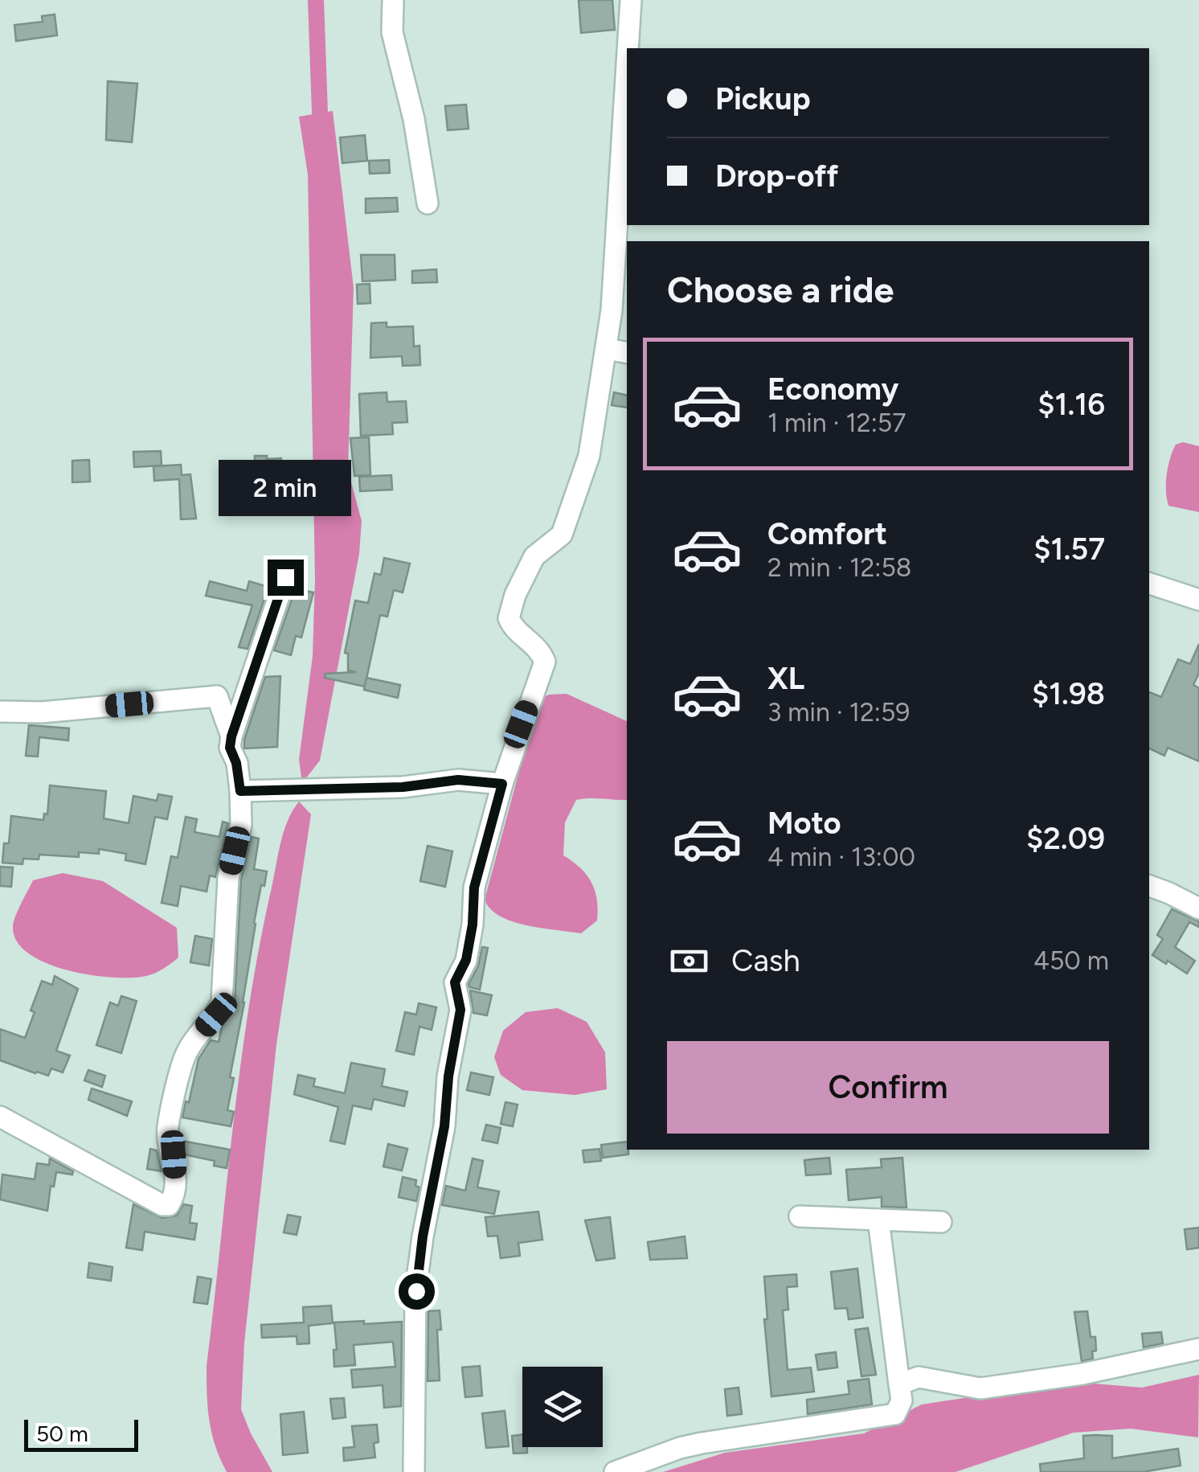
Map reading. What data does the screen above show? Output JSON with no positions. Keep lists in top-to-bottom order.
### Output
{
  "scale_bar": "50 m",
  "page": {
    "banner": ["Pickup", "Drop-off"],
    "heading": "Choose a ride",
    "list": [
      {
        "name": "Economy",
        "note": "1 min · 12:57",
        "value": "$1.16"
      },
      {
        "name": "Comfort",
        "note": "2 min · 12:58",
        "value": "$1.57"
      },
      {
        "name": "XL",
        "note": "3 min · 12:59",
        "value": "$1.98"
      },
      {
        "name": "Moto",
        "note": "4 min · 13:00",
        "value": "$2.09"
      }
    ],
    "bubble": "2 min",
    "pay": ["Cash", "450 m"],
    "buttons": "Confirm",
    "scale": "50 m"
  }
}
